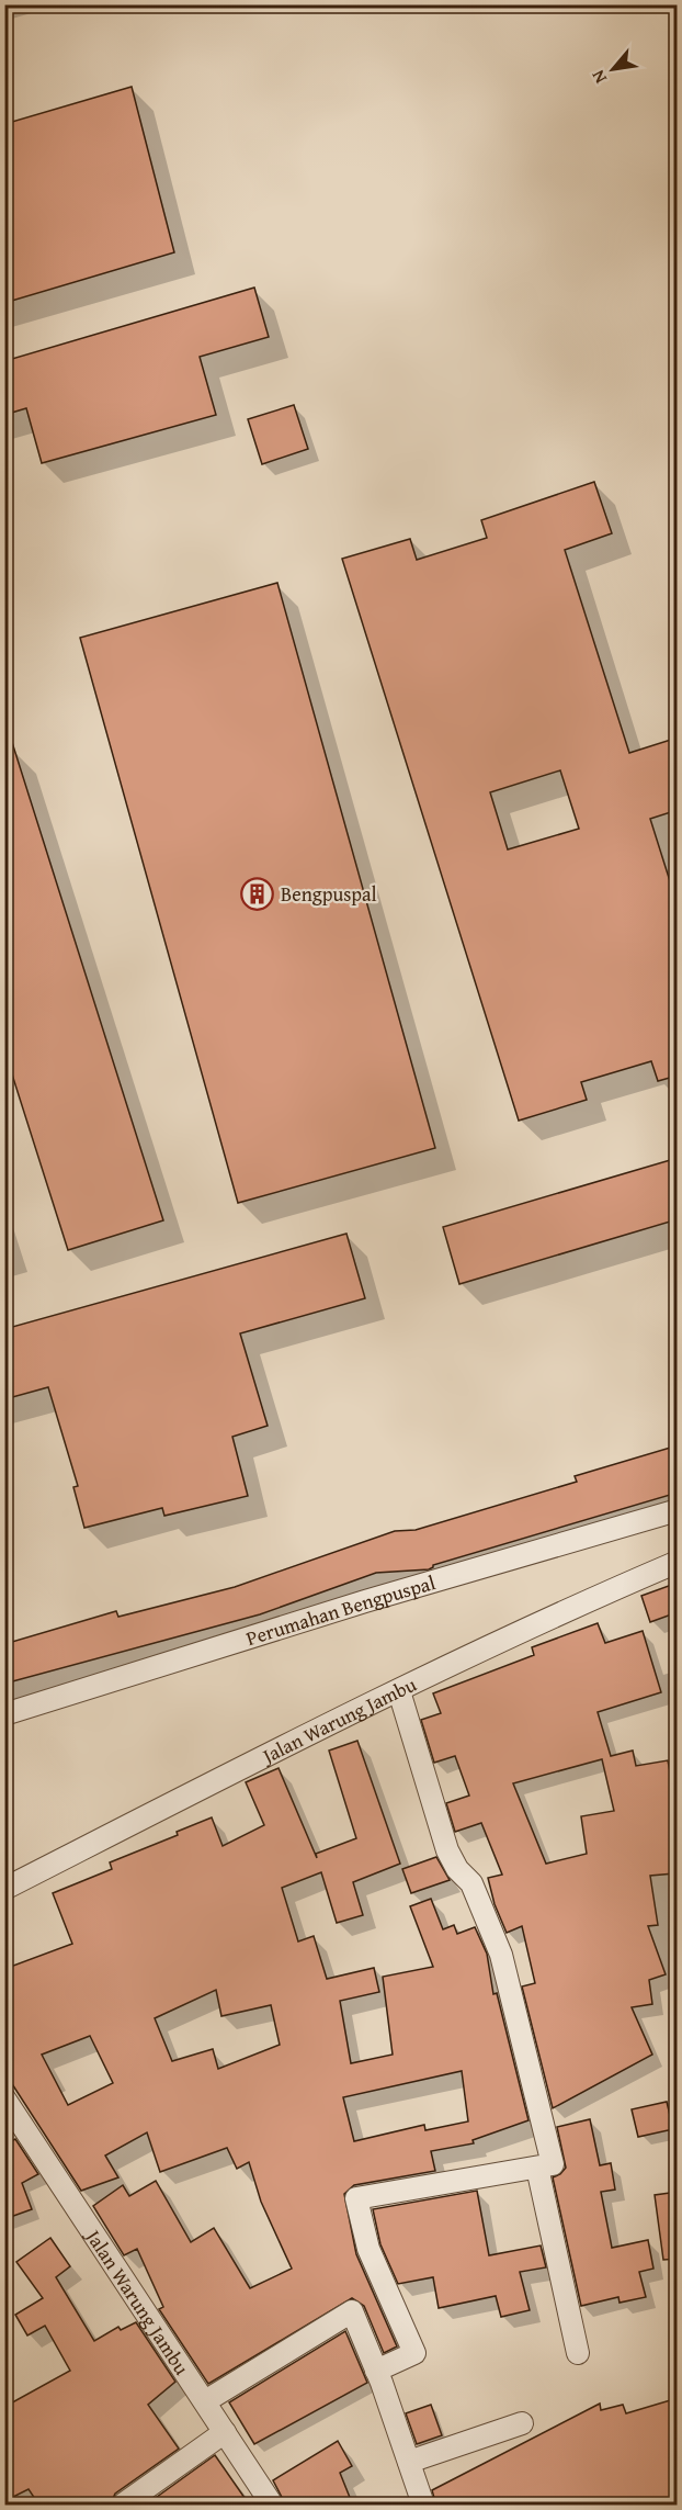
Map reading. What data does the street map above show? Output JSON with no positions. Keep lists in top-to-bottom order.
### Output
{
  "streets": {
    "street": ["Perumahan Bengpuspal", "Jalan Warung Jambu"]
  },
  "places": {
    "building": ["Bengpuspal"]
  },
  "north": "bottom left"
}
